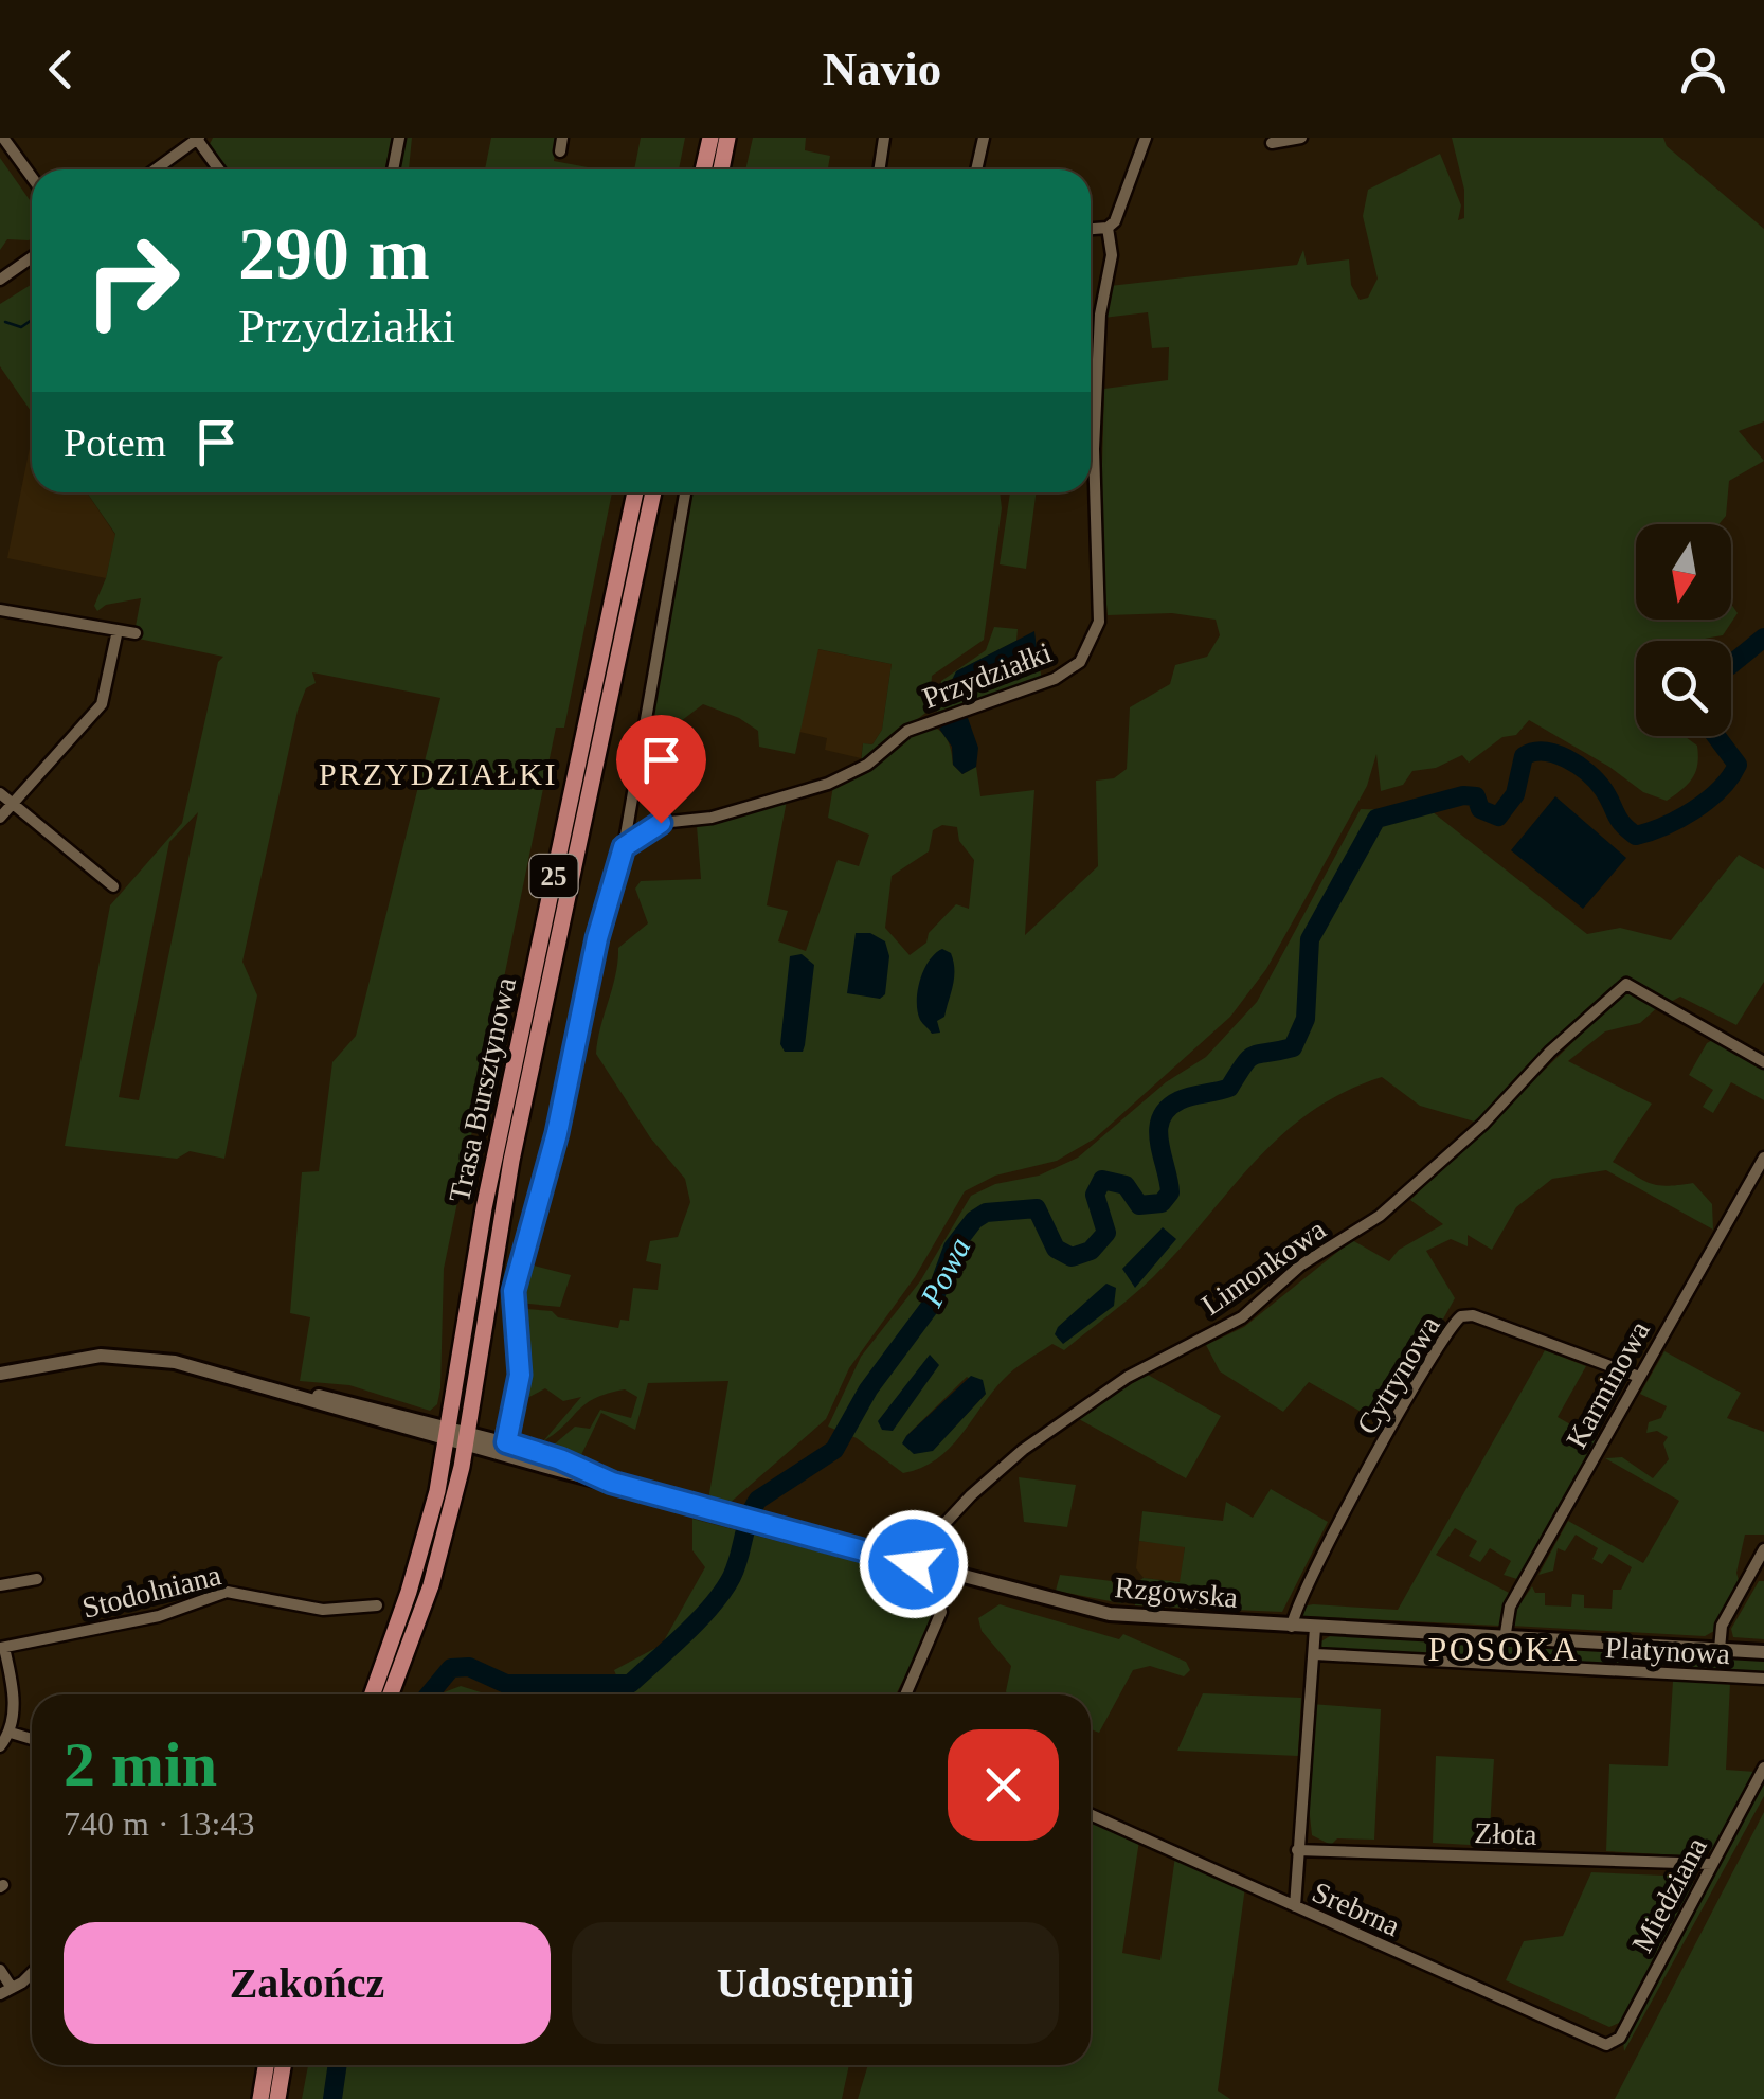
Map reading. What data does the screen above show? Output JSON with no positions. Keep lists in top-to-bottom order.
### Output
{
  "streets": {
    "main road": ["25", "Trasa Bursztynowa"],
    "street": [
      "Przydziałki",
      "Limonkowa",
      "Cytrynowa",
      "Karminowa",
      "Stodolniana",
      "Rzgowska",
      "Platynowa",
      "Złota",
      "Miedziana",
      "Srebrna"
    ]
  },
  "crossings": [
    ["Limonkowa", "Rzgowska"],
    ["Cytrynowa", "Karminowa"],
    ["Cytrynowa", "Rzgowska"],
    ["Karminowa", "Rzgowska"],
    ["Złota", "Miedziana"],
    ["Miedziana", "Srebrna"]
  ],
  "districts": ["PRZYDZIAŁKI", "POSOKA"],
  "water": ["Powa"],
  "north": "bottom",
  "page": {
    "header": "Navio",
    "turn": ["290 m", "Przydziałki"],
    "then": "Potem",
    "heading": ["2 min", "740 m · 13:43"],
    "buttons": ["Zakończ", "Udostępnij"]
  }
}
